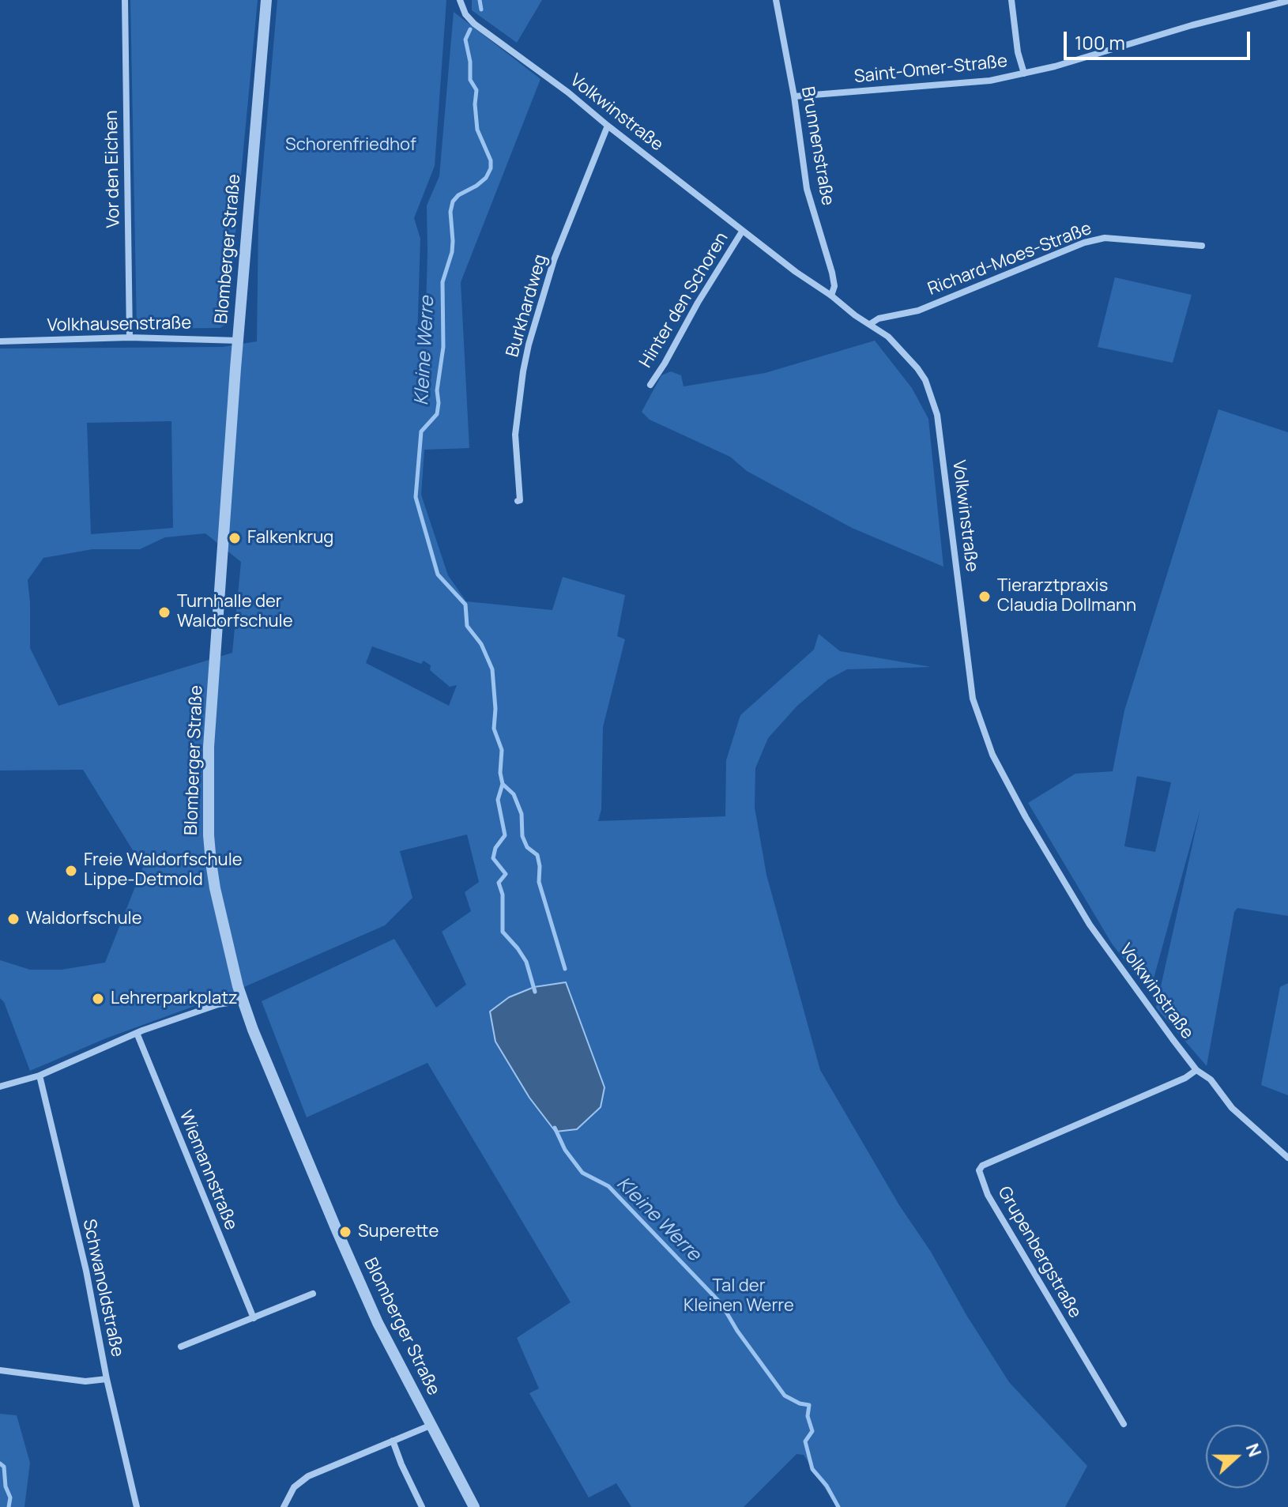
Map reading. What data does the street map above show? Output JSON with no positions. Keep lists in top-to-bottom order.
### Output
{
  "streets": {
    "street": [
      "Saint-Omer-Straße",
      "Volkwinstraße",
      "Brunnenstraße",
      "Vor den Eichen",
      "Blomberger Straße",
      "Richard-Moes-Straße",
      "Hinter den Schoren",
      "Burkhardweg",
      "Volkhausenstraße",
      "Wiemannstraße",
      "Grupenbergstraße",
      "Schwanoldstraße"
    ]
  },
  "crossings": [
    ["Saint-Omer-Straße", "Brunnenstraße"],
    ["Volkwinstraße", "Brunnenstraße"],
    ["Volkwinstraße", "Richard-Moes-Straße"],
    ["Volkwinstraße", "Hinter den Schoren"],
    ["Volkwinstraße", "Burkhardweg"],
    ["Volkwinstraße", "Grupenbergstraße"],
    ["Vor den Eichen", "Volkhausenstraße"],
    ["Blomberger Straße", "Volkhausenstraße"]
  ],
  "water": ["Kleine Werre"],
  "parks": ["Schorenfriedhof", "Tal der Kleinen Werre"],
  "places": [
    "Falkenkrug",
    "Tierarztpraxis Claudia Dollmann",
    "Turnhalle der Waldorfschule",
    "Freie Waldorfschule Lippe-Detmold",
    "Waldorfschule",
    "Lehrerparkplatz",
    "Superette"
  ],
  "scale_bar": "100 m",
  "north": "right"
}
